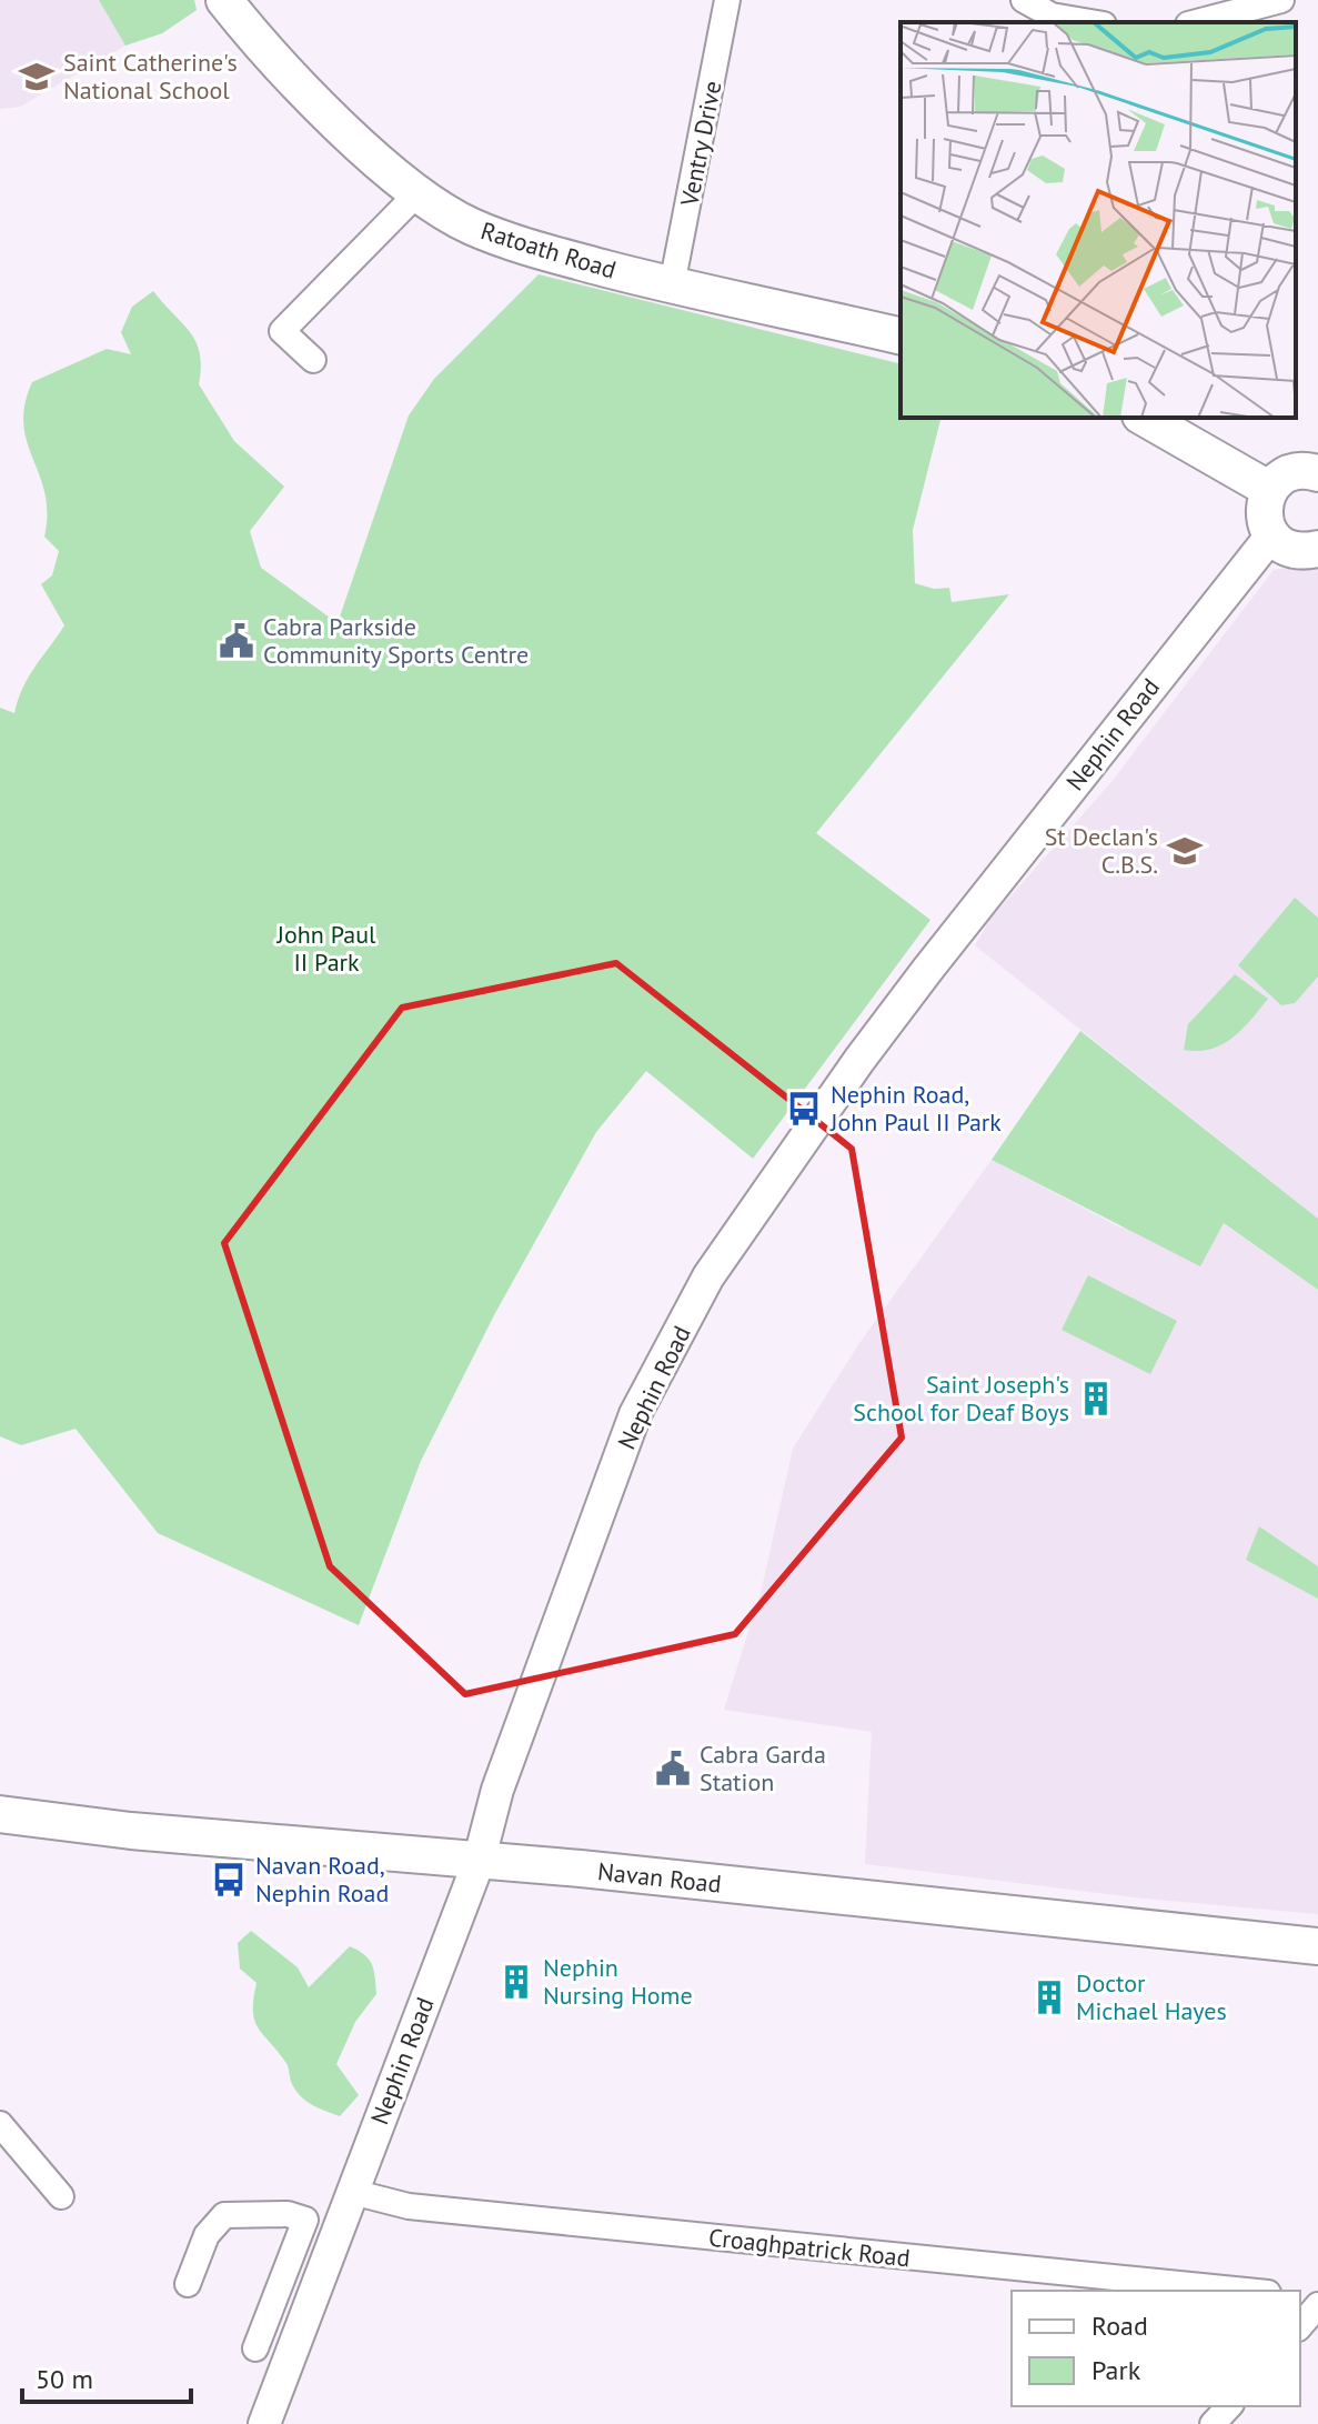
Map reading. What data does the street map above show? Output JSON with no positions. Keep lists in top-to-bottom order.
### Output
{
  "streets": {
    "main road": ["Ratoath Road", "Navan Road"],
    "street": ["Ventry Drive", "Nephin Road", "Croaghpatrick Road"]
  },
  "crossings": [
    ["Ventry Drive", "Ratoath Road"],
    ["Nephin Road", "Navan Road"],
    ["Nephin Road", "Croaghpatrick Road"]
  ],
  "parks": ["John Paul II Park"],
  "places": {
    "school or university": ["Saint Catherine's National School", "St Declan's C.B.S."],
    "public building": ["Cabra Parkside Community Sports Centre", "Cabra Garda Station"],
    "bus stop": ["Nephin Road, John Paul II Park", "Navan Road, Nephin Road"],
    "building": ["Saint Joseph's School for Deaf Boys", "Nephin Nursing Home", "Doctor Michael Hayes"]
  },
  "legend": ["Road", "Park"],
  "scale_bar": "50 m"
}
